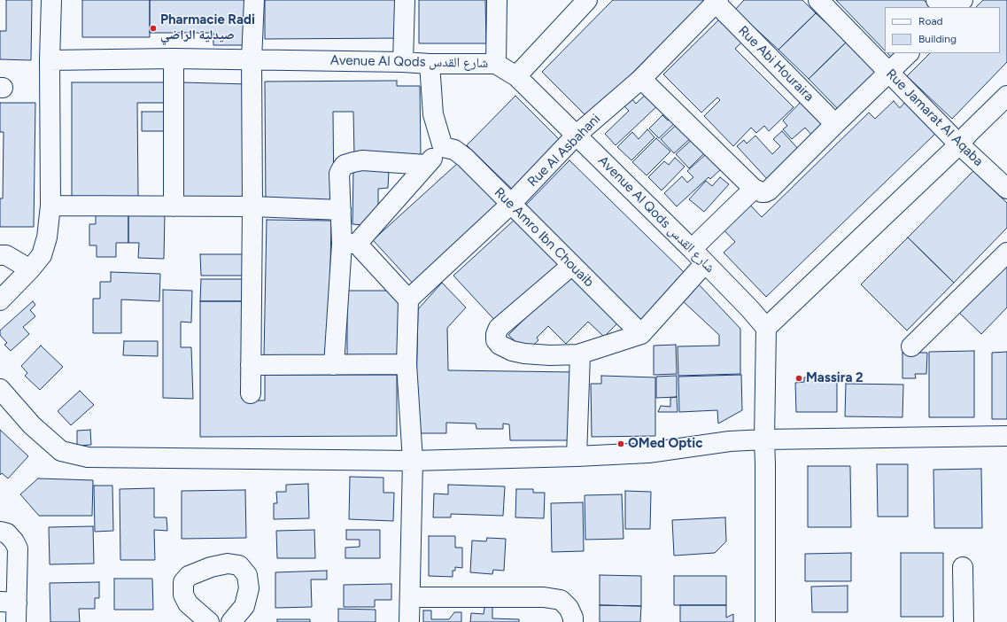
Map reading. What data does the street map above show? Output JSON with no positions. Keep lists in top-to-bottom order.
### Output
{
  "streets": {
    "street": [
      "Avenue Al Qods شارع القدس",
      "Rue Abi Houraira",
      "Rue Jamarat Al Aqaba",
      "Rue Al Asbahani",
      "Rue Amro Ibn Chouaib"
    ]
  },
  "crossings": [
    ["Avenue Al Qods شارع القدس", "Rue Al Asbahani"],
    ["Rue Abi Houraira", "Rue Al Asbahani"],
    ["Rue Al Asbahani", "Rue Amro Ibn Chouaib"]
  ],
  "places": ["Pharmacie Radi صيدلية الراضي", "Massira 2", "OMed Optic"],
  "legend": ["Road", "Building"]
}
